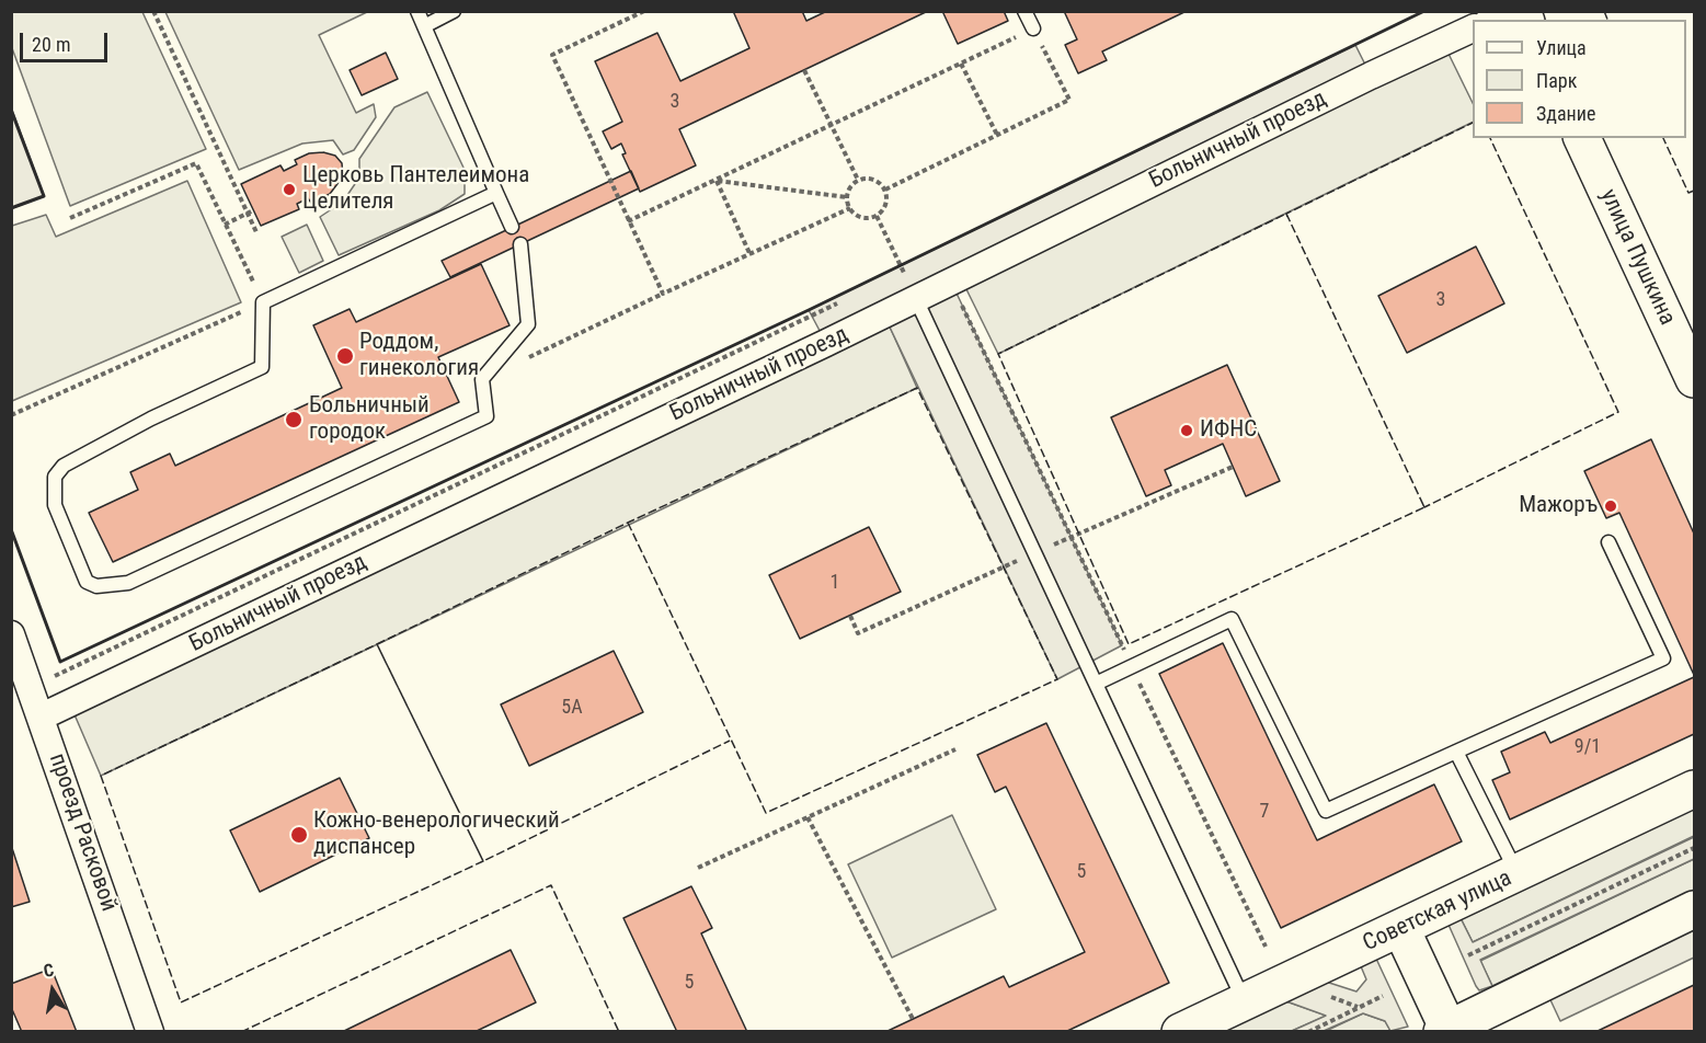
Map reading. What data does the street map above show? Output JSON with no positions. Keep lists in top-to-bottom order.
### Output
{
  "streets": {
    "main road": ["улица Пушкина", "Советская улица"],
    "street": ["Больничный проезд", "проезд Расковой"]
  },
  "crossings": [
    ["Больничный проезд", "проезд Расковой"]
  ],
  "places": [
    "Церковь Пантелеимона Целителя",
    "Роддом, гинекология",
    "Больничный городок",
    "ИФНС",
    "Мажоръ",
    "Кожно-венерологический диспансер"
  ],
  "house_numbers": [
    "3",
    "3",
    "1",
    "5А",
    "9/1",
    "7",
    "5",
    "5"
  ],
  "legend": ["Улица", "Парк", "Здание"],
  "scale_bar": "20 m",
  "north": "top"
}
